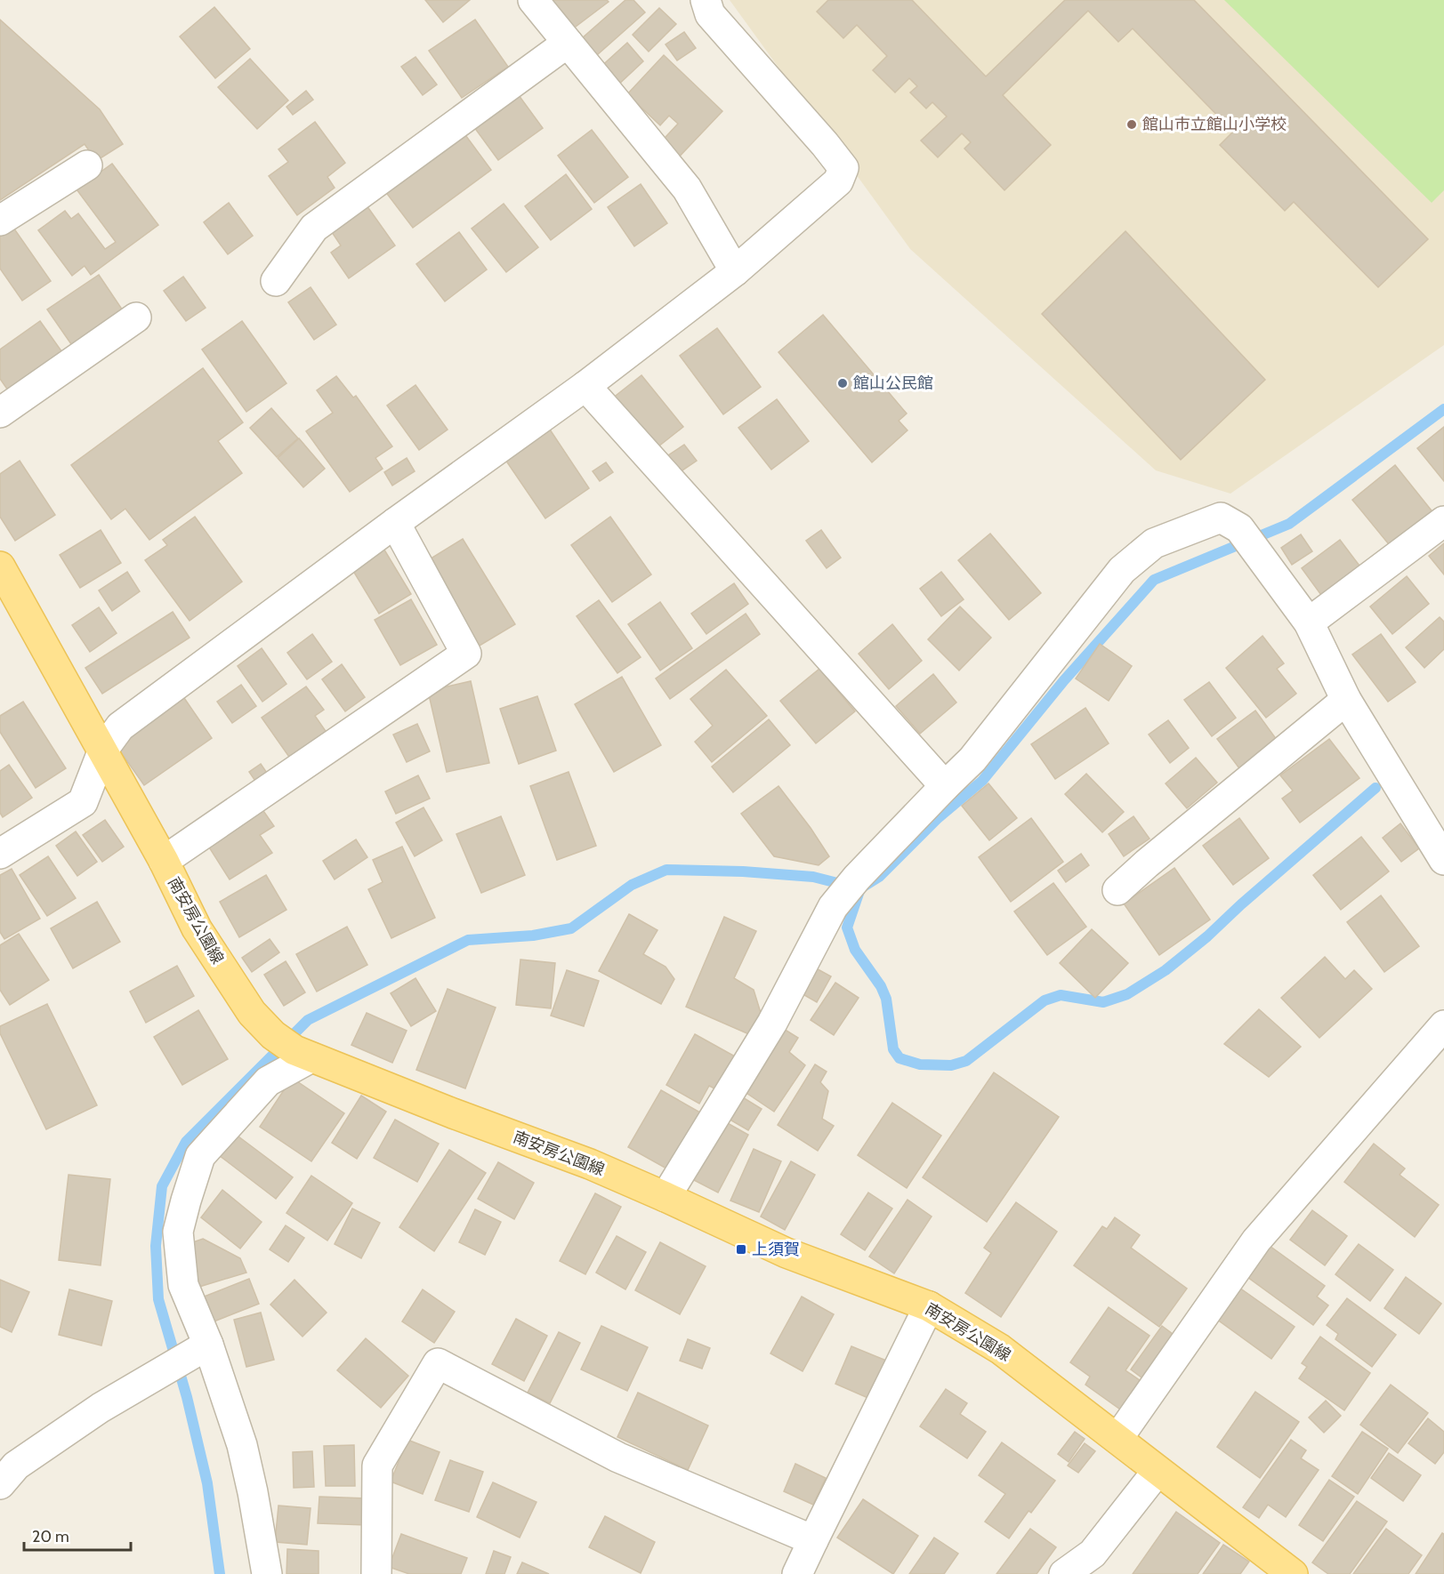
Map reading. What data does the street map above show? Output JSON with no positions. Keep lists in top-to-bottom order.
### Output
{
  "streets": {
    "main road": ["南安房公園線"]
  },
  "places": {
    "other": ["館山市立館山小学校", "館山公民館"],
    "transit": ["上須賀"]
  },
  "scale_bar": "20 m"
}
